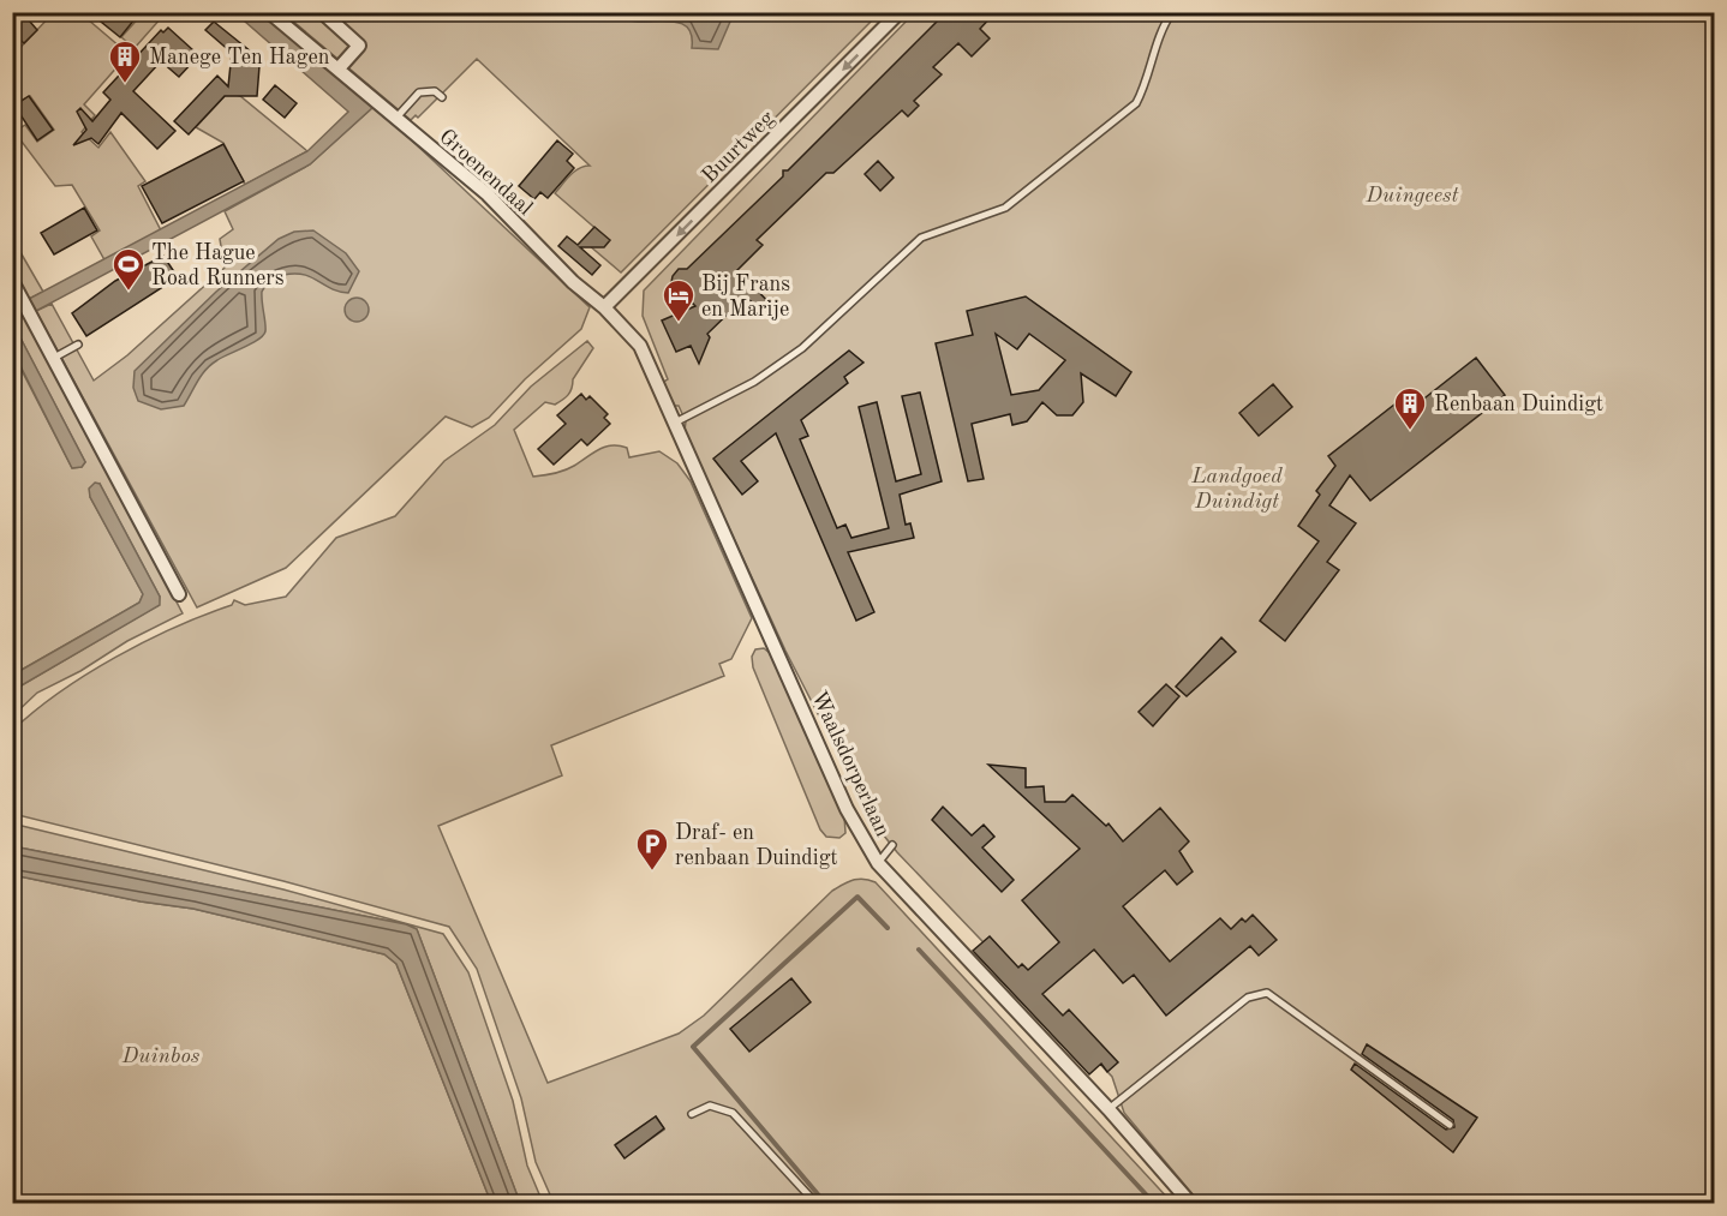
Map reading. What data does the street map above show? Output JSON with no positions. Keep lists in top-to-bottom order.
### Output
{
  "streets": {
    "street": ["Buurtweg", "Groenendaal", "Waalsdorperlaan"]
  },
  "crossings": [
    ["Buurtweg", "Groenendaal"],
    ["Buurtweg", "Waalsdorperlaan"],
    ["Groenendaal", "Waalsdorperlaan"]
  ],
  "one_way": ["Buurtweg"],
  "parks": ["Duingeest", "Landgoed Duindigt", "Duinbos"],
  "places": {
    "building": ["Manege Ten Hagen", "Renbaan Duindigt"],
    "sports": ["The Hague Road Runners"],
    "hotel": ["Bij Frans en Marije"],
    "parking": ["Draf- en renbaan Duindigt"]
  }
}
